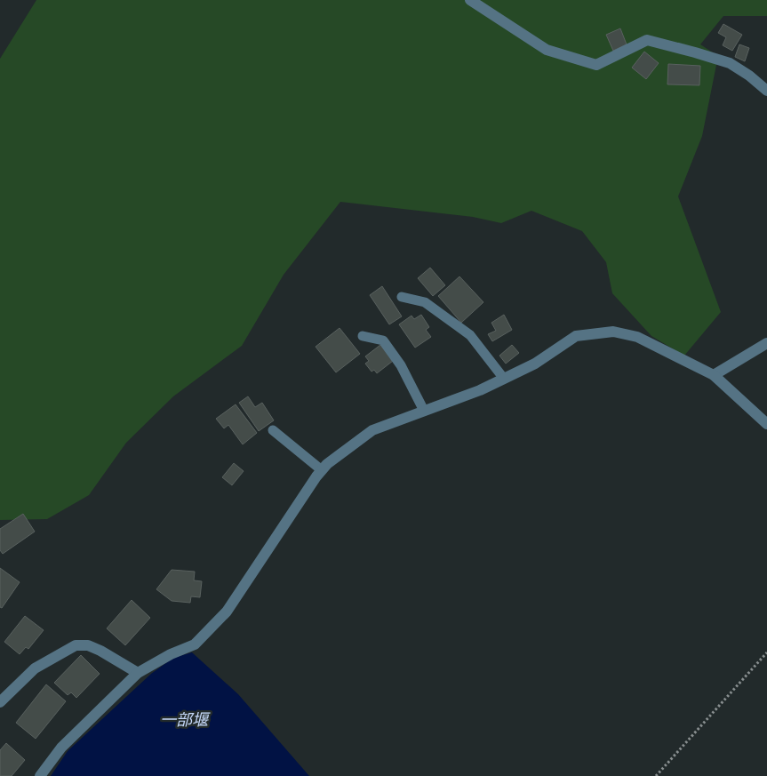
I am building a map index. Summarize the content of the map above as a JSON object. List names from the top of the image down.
{
  "water": ["一部堰"]
}
